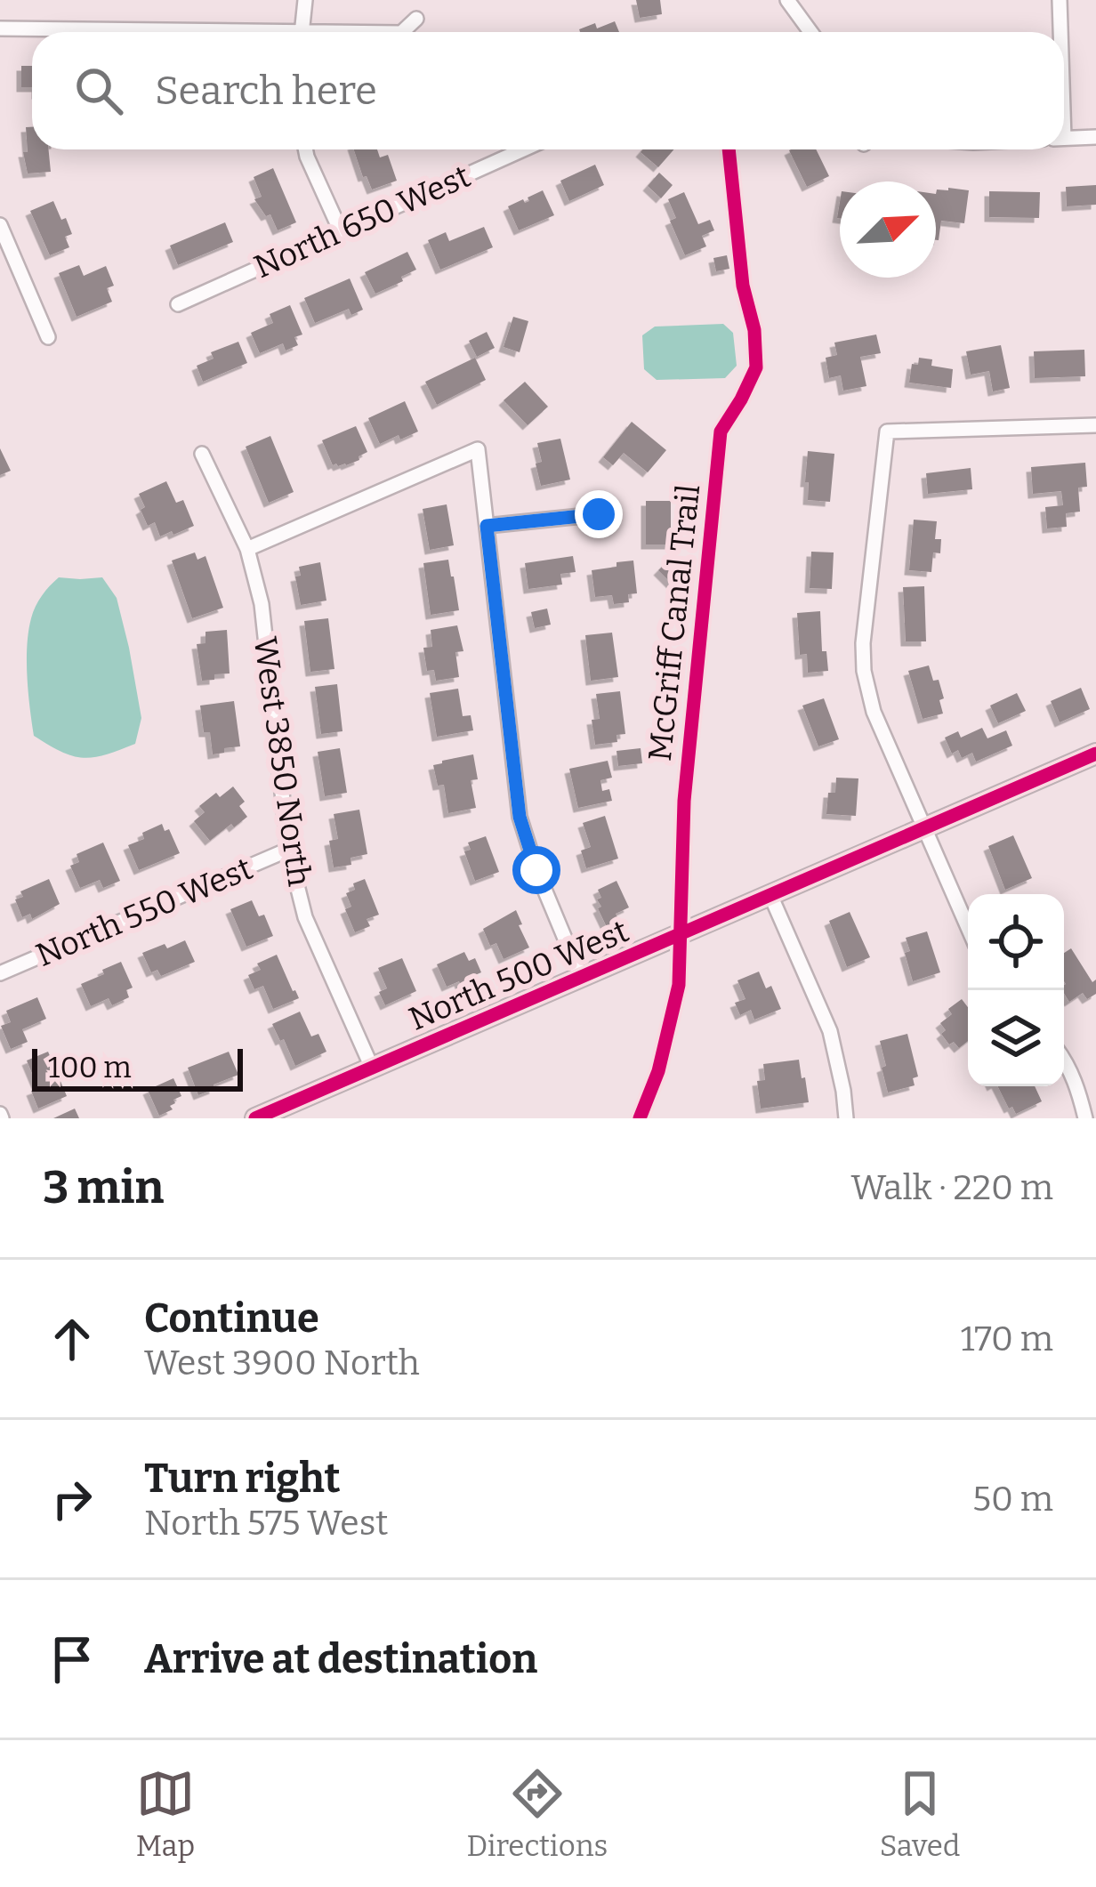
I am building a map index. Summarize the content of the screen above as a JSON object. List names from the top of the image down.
{
  "streets": {
    "street": [
      "North 650 West",
      "West 3850 North",
      "North 550 West",
      "North 500 West"
    ],
    "cycle path": ["McGriff Canal Trail"]
  },
  "crossings": [
    ["West 3850 North", "North 550 West"],
    ["West 3850 North", "North 500 West"]
  ],
  "scale_bar": "100 m",
  "north": "top right",
  "page": {
    "search": "Search here",
    "scale": "100 m",
    "heading": ["3 min", "Walk · 220 m"],
    "list": [
      ["Continue", "West 3900 North", "170 m"],
      ["Turn right", "North 575 West", "50 m"],
      "Arrive at destination"
    ],
    "nav": ["Map", "Directions", "Saved"]
  }
}
